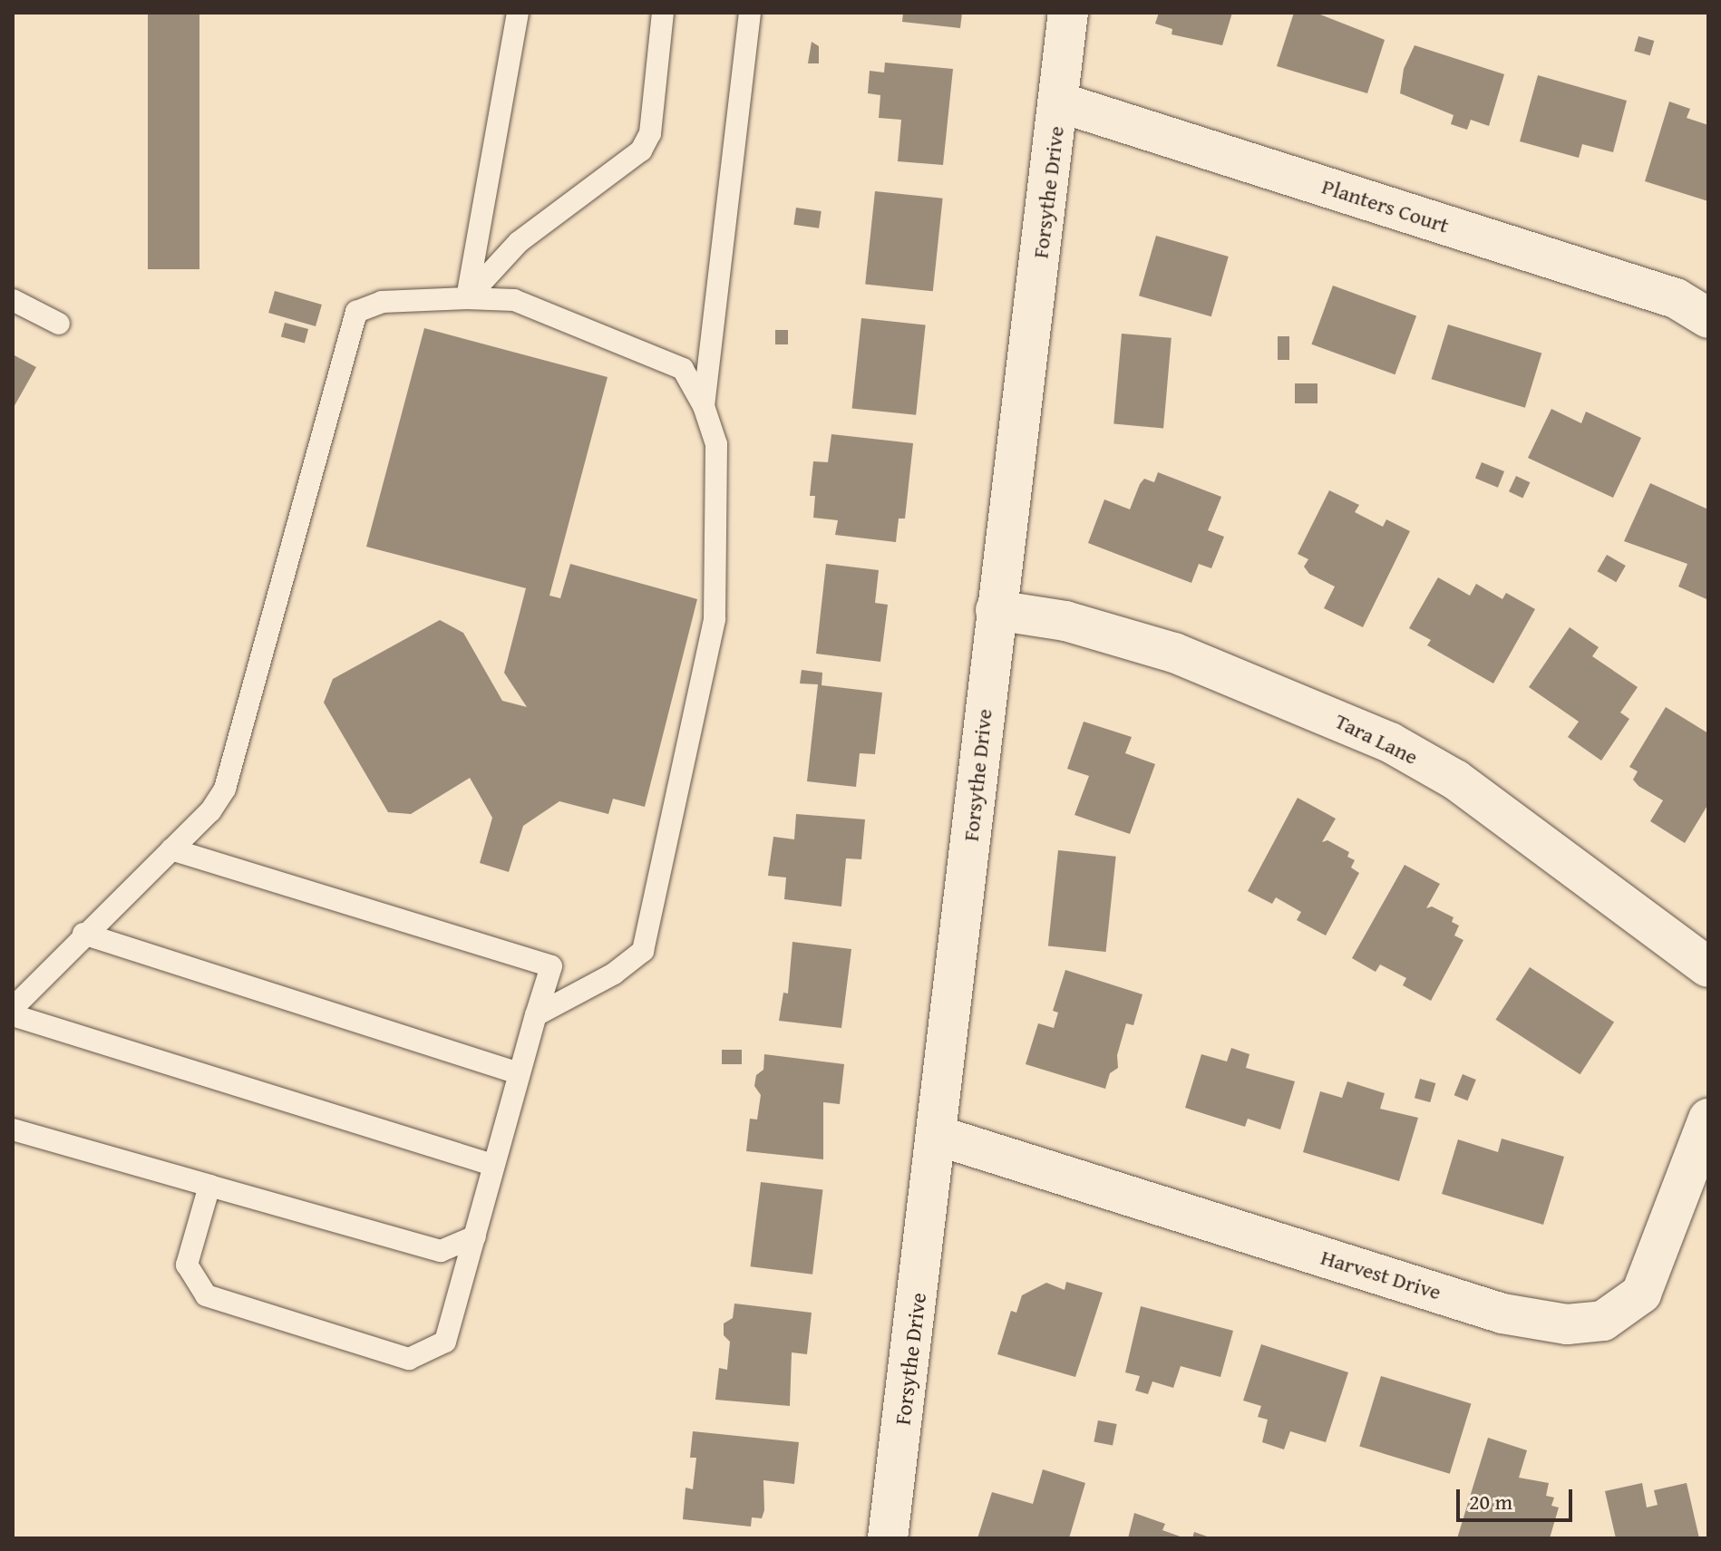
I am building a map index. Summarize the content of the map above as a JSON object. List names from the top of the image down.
{
  "streets": {
    "street": [
      "Forsythe Drive",
      "Planters Court",
      "Tara Lane",
      "Harvest Drive"
    ]
  },
  "crossings": [
    ["Forsythe Drive", "Planters Court"],
    ["Forsythe Drive", "Tara Lane"],
    ["Forsythe Drive", "Harvest Drive"]
  ],
  "scale_bar": "20 m"
}
